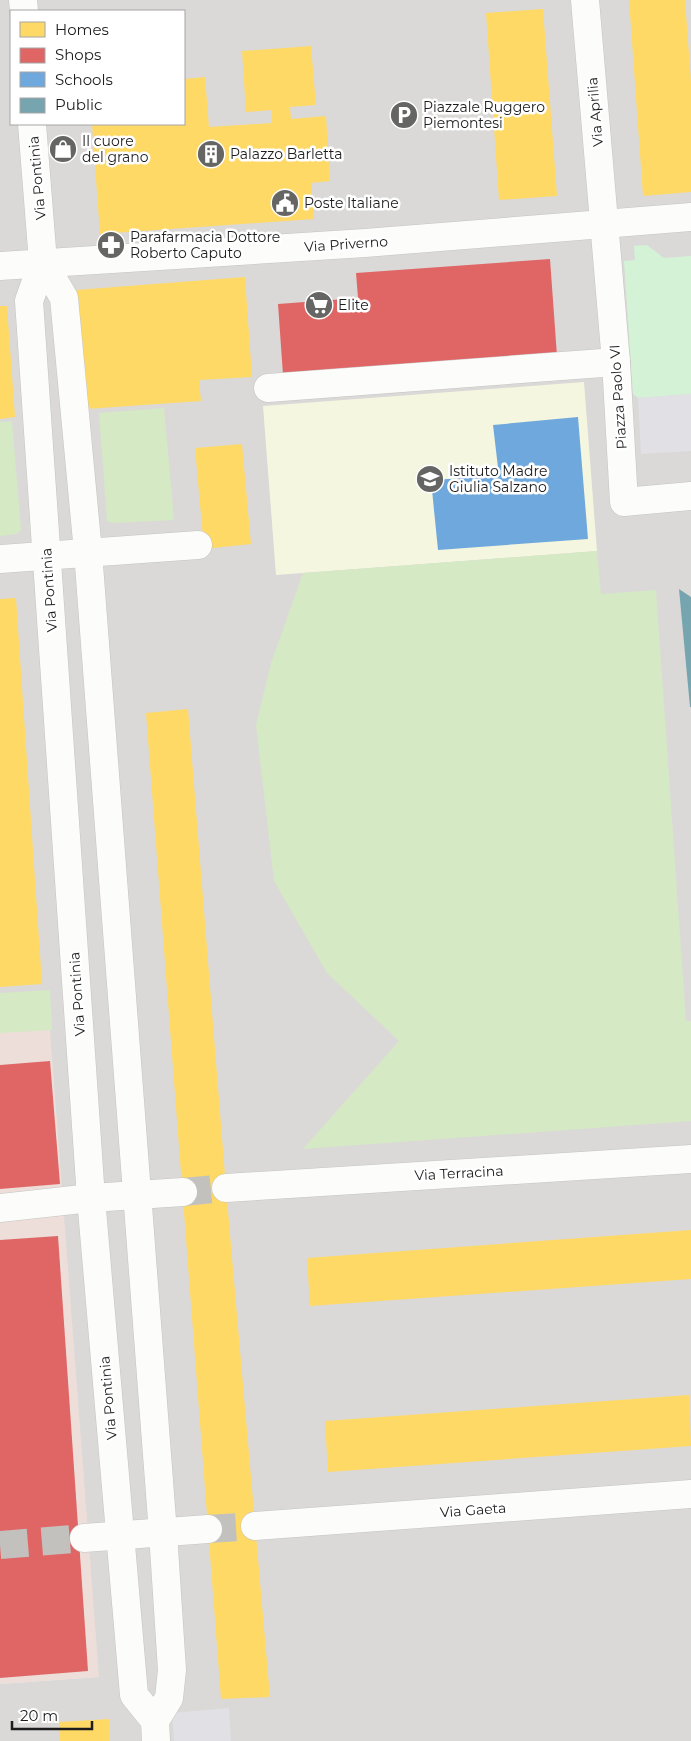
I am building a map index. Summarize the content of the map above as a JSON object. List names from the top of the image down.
{
  "streets": {
    "street": [
      "Via Aprilia",
      "Via Pontinia",
      "Via Priverno",
      "Piazza Paolo VI",
      "Via Terracina",
      "Via Gaeta"
    ]
  },
  "crossings": [
    ["Via Aprilia", "Via Priverno"],
    ["Via Aprilia", "Piazza Paolo VI"],
    ["Via Pontinia", "Via Priverno"],
    ["Via Priverno", "Piazza Paolo VI"]
  ],
  "places": {
    "parking": ["Piazzale Ruggero Piemontesi"],
    "shop": ["Il cuore del grano"],
    "building": ["Palazzo Barletta"],
    "public building": ["Poste Italiane"],
    "pharmacy": ["Parafarmacia Dottore Roberto Caputo"],
    "supermarket": ["Elite"],
    "school or university": ["Istituto Madre Giulia Salzano"]
  },
  "legend": [
    "Homes",
    "Shops",
    "Schools",
    "Public"
  ],
  "scale_bar": "20 m"
}
